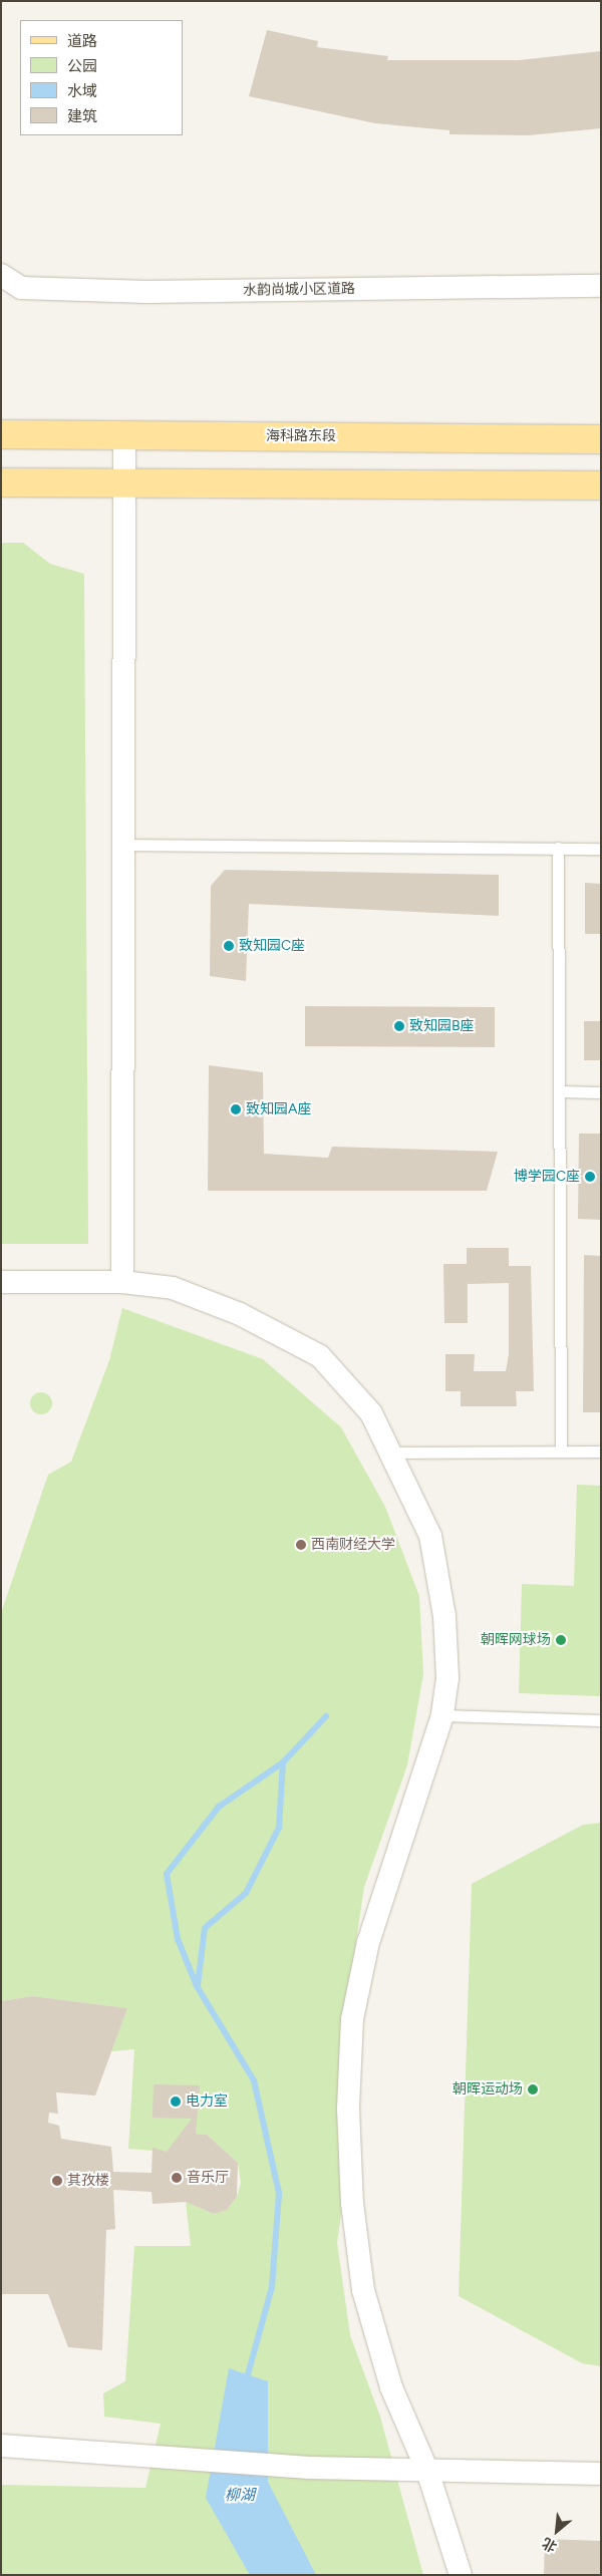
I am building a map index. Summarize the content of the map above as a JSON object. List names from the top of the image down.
{
  "streets": {
    "main road": ["海科路东段"],
    "street": ["水韵尚城小区道路"]
  },
  "water": ["柳湖"],
  "places": [
    "致知园C座",
    "致知园B座",
    "致知园A座",
    "博学园C座",
    "西南财经大学",
    "朝晖网球场",
    "朝晖运动场",
    "电力室",
    "音乐厅",
    "其孜楼"
  ],
  "legend": [
    "道路",
    "公园",
    "水域",
    "建筑"
  ],
  "north": "bottom left"
}
